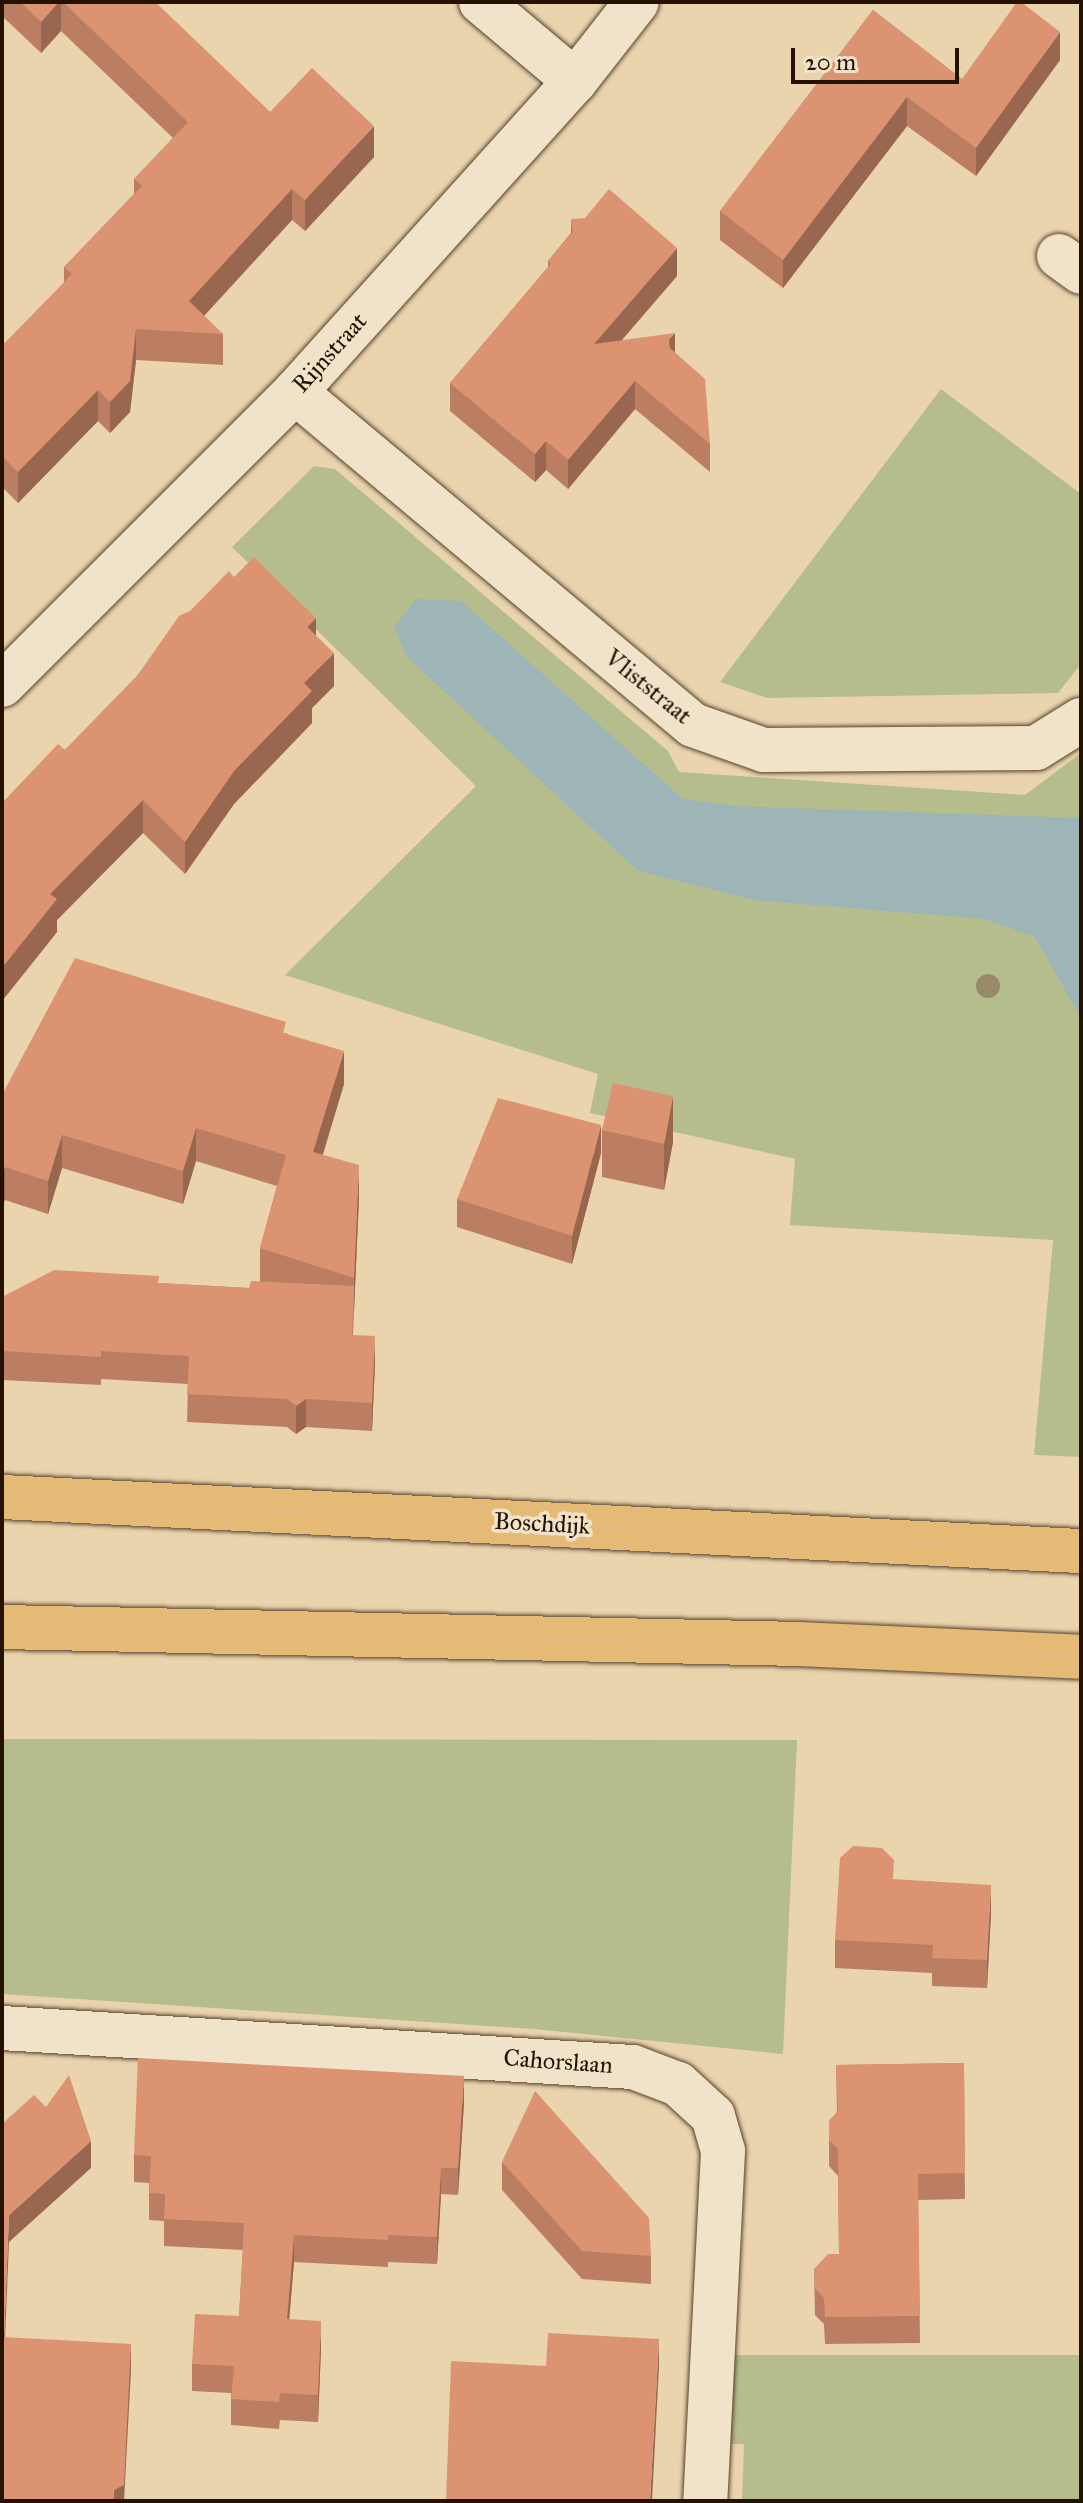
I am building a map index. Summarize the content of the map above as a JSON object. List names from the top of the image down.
{
  "streets": {
    "main road": ["Boschdijk"],
    "street": ["Rijnstraat", "Vliststraat", "Cahorslaan"]
  },
  "crossings": [
    ["Rijnstraat", "Vliststraat"]
  ],
  "scale_bar": "20 m"
}
